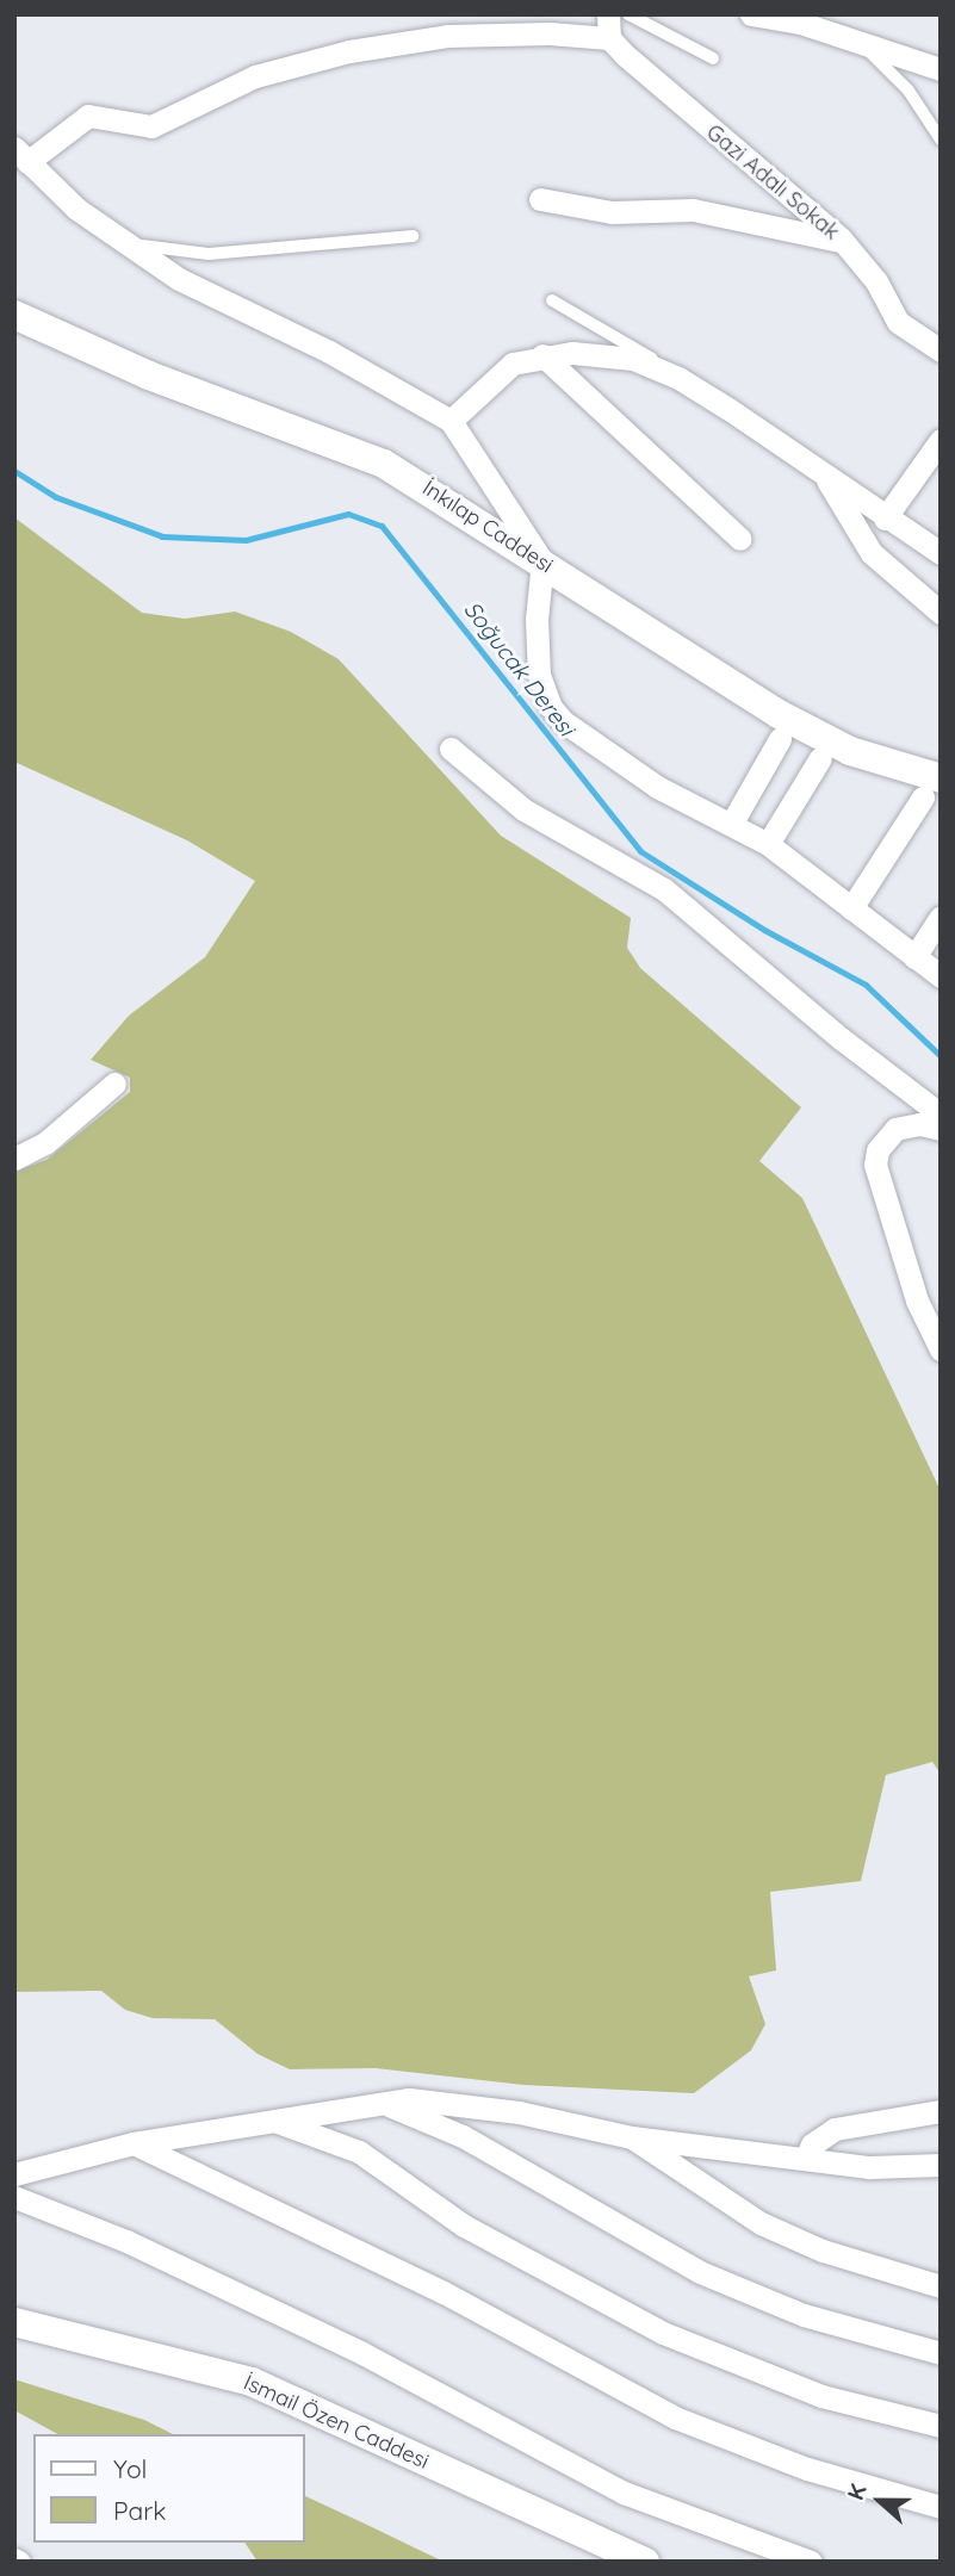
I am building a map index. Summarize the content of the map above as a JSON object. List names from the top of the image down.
{
  "streets": {
    "street": ["Gazi Adalı Sokak", "İnkılap Caddesi", "İsmail Özen Caddesi"]
  },
  "water": ["Soğucak Deresi"],
  "legend": ["Yol", "Park"],
  "north": "left"
}
